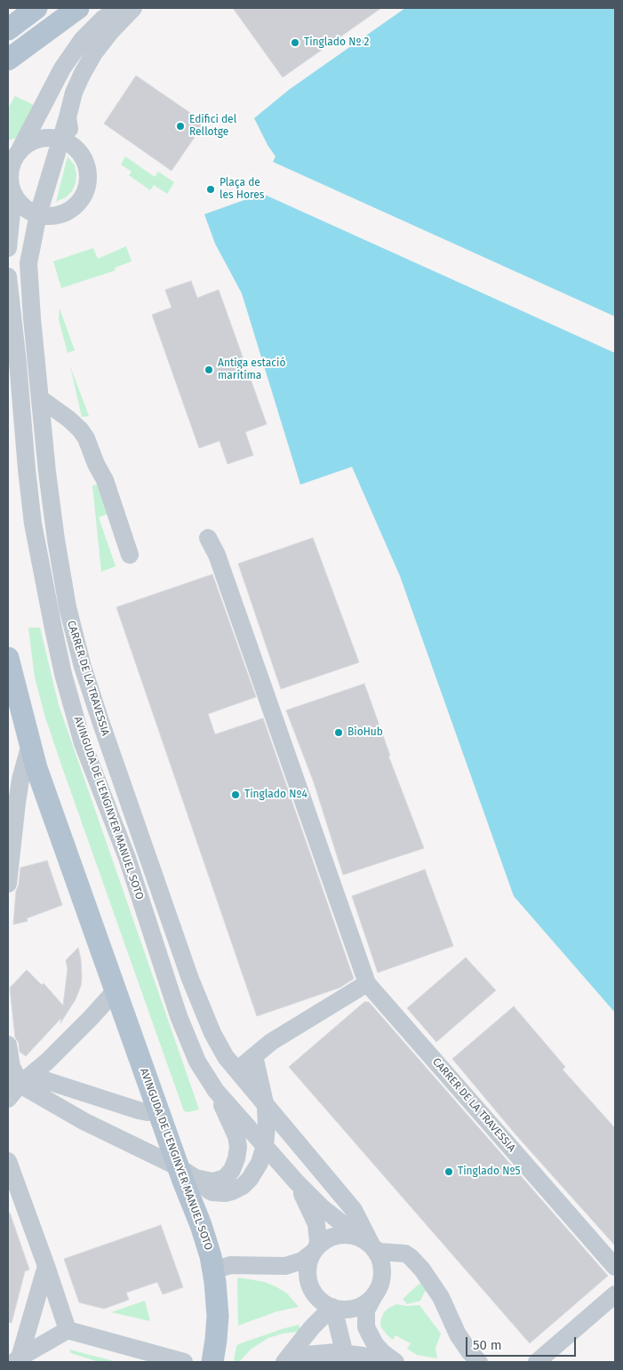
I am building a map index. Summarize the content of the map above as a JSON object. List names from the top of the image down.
{
  "streets": {
    "main road": ["AVINGUDA DE L'ENGINYER MANUEL SOTO"],
    "street": ["CARRER DE LA TRAVESSIA"]
  },
  "crossings": [
    ["CARRER DE LA TRAVESSIA", "AVINGUDA DE L'ENGINYER MANUEL SOTO"]
  ],
  "places": [
    "Tinglado Nº 2",
    "Edifici del Rellotge",
    "Plaça de les Hores",
    "Antiga estació marítima",
    "BioHub",
    "Tinglado Nº4",
    "Tinglado Nº5"
  ],
  "scale_bar": "50 m"
}
